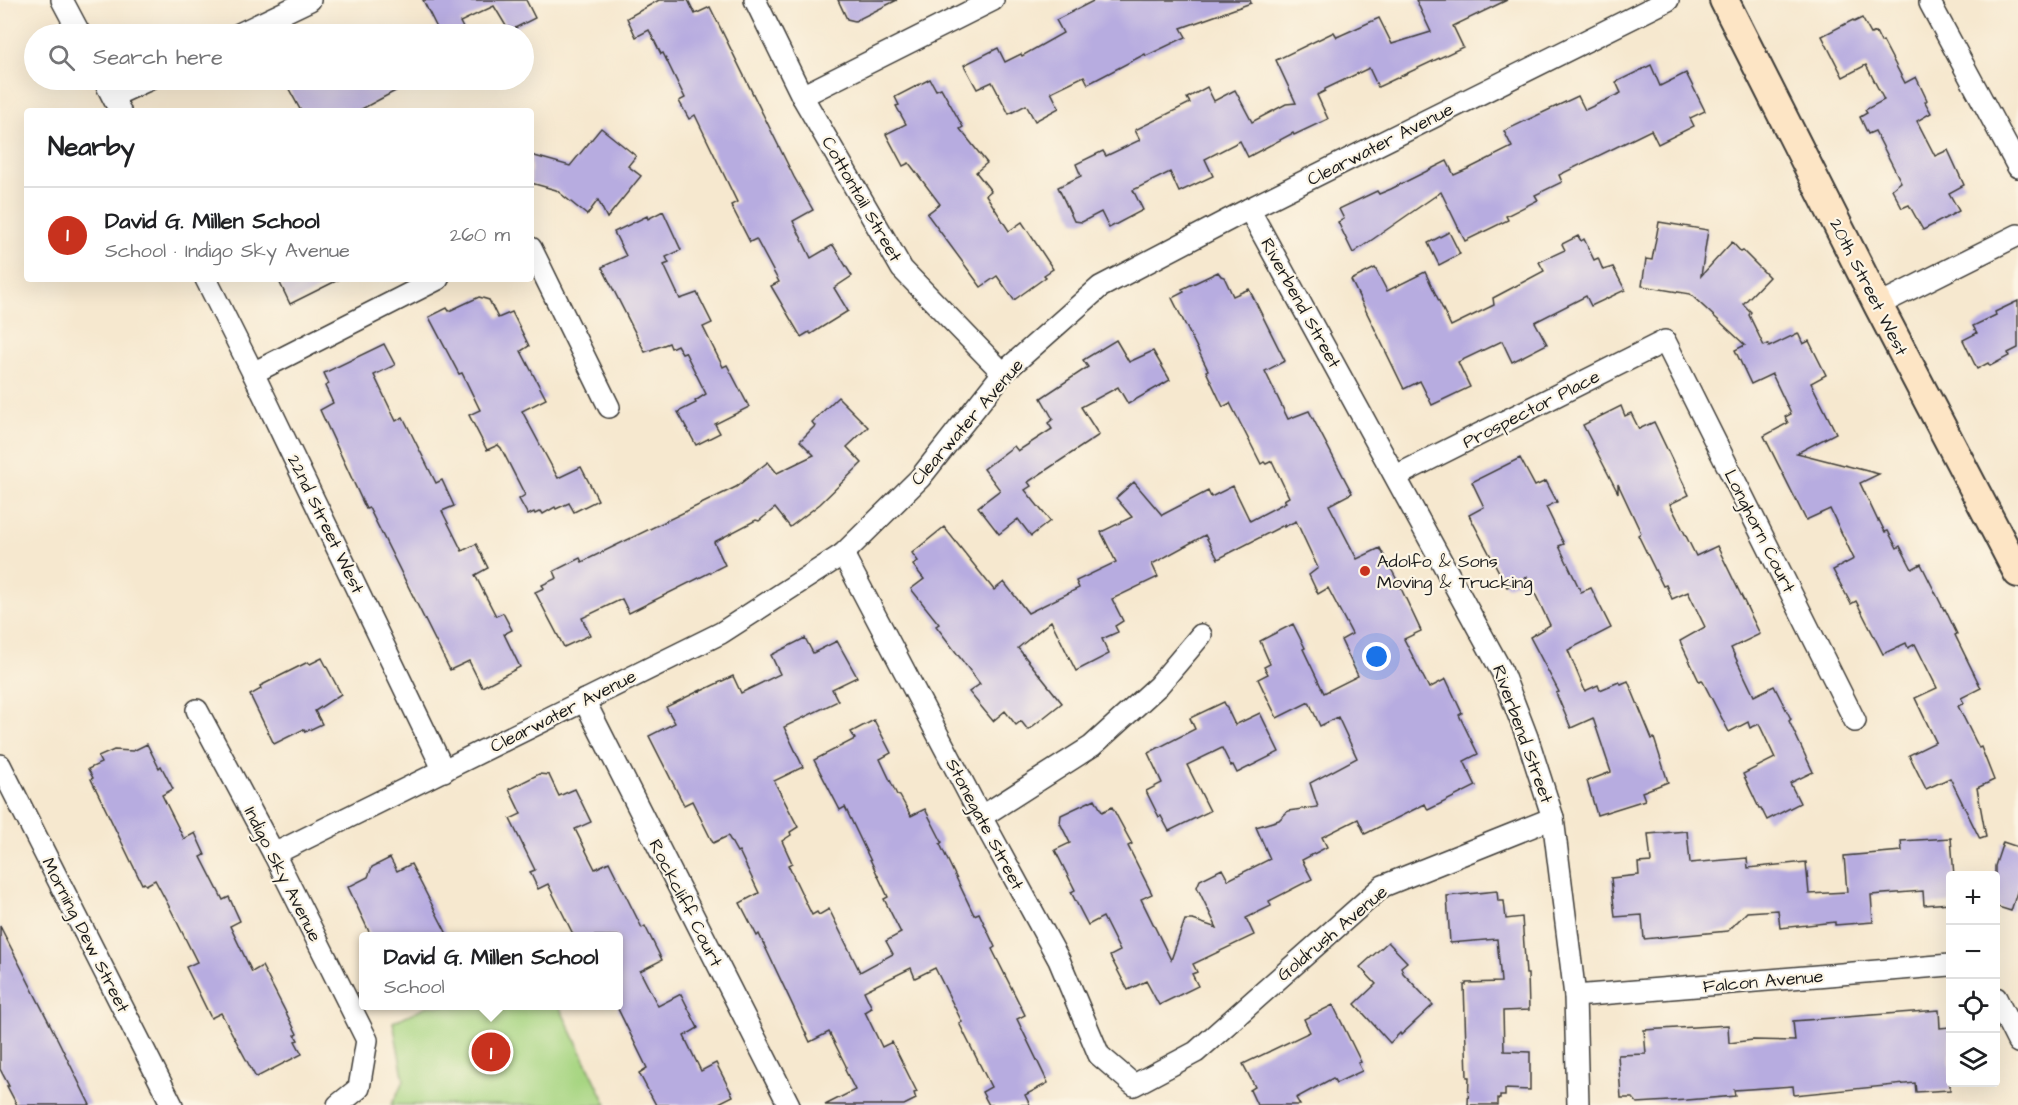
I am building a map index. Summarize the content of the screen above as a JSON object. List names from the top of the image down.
{
  "streets": {
    "street": [
      "Clearwater Avenue",
      "Cottontail Street",
      "20th Street West",
      "Riverbend Street",
      "Prospector Place",
      "22nd Street West",
      "Longhorn Court",
      "Stonegate Street",
      "Indigo Sky Avenue",
      "Rockcliff Court",
      "Goldrush Avenue",
      "Morning Dew Street",
      "Falcon Avenue"
    ]
  },
  "crossings": [
    ["Clearwater Avenue", "Cottontail Street"],
    ["Clearwater Avenue", "Riverbend Street"],
    ["Clearwater Avenue", "22nd Street West"],
    ["Clearwater Avenue", "Stonegate Street"],
    ["Clearwater Avenue", "Indigo Sky Avenue"],
    ["Clearwater Avenue", "Rockcliff Court"],
    ["Riverbend Street", "Prospector Place"],
    ["Riverbend Street", "Goldrush Avenue"],
    ["Riverbend Street", "Falcon Avenue"],
    ["Prospector Place", "Longhorn Court"],
    ["Stonegate Street", "Goldrush Avenue"]
  ],
  "places": ["Adolfo & Sons Moving & Trucking"],
  "page": {
    "search": "Search here",
    "heading": "Nearby",
    "list": [
      {
        "mark": "1",
        "name": "David G. Millen School",
        "note": "School · Indigo Sky Avenue",
        "value": "260 m"
      }
    ],
    "map_buttons": ["+", "−"],
    "popup": ["David G. Millen School", "School"],
    "pins": "1"
  }
}
